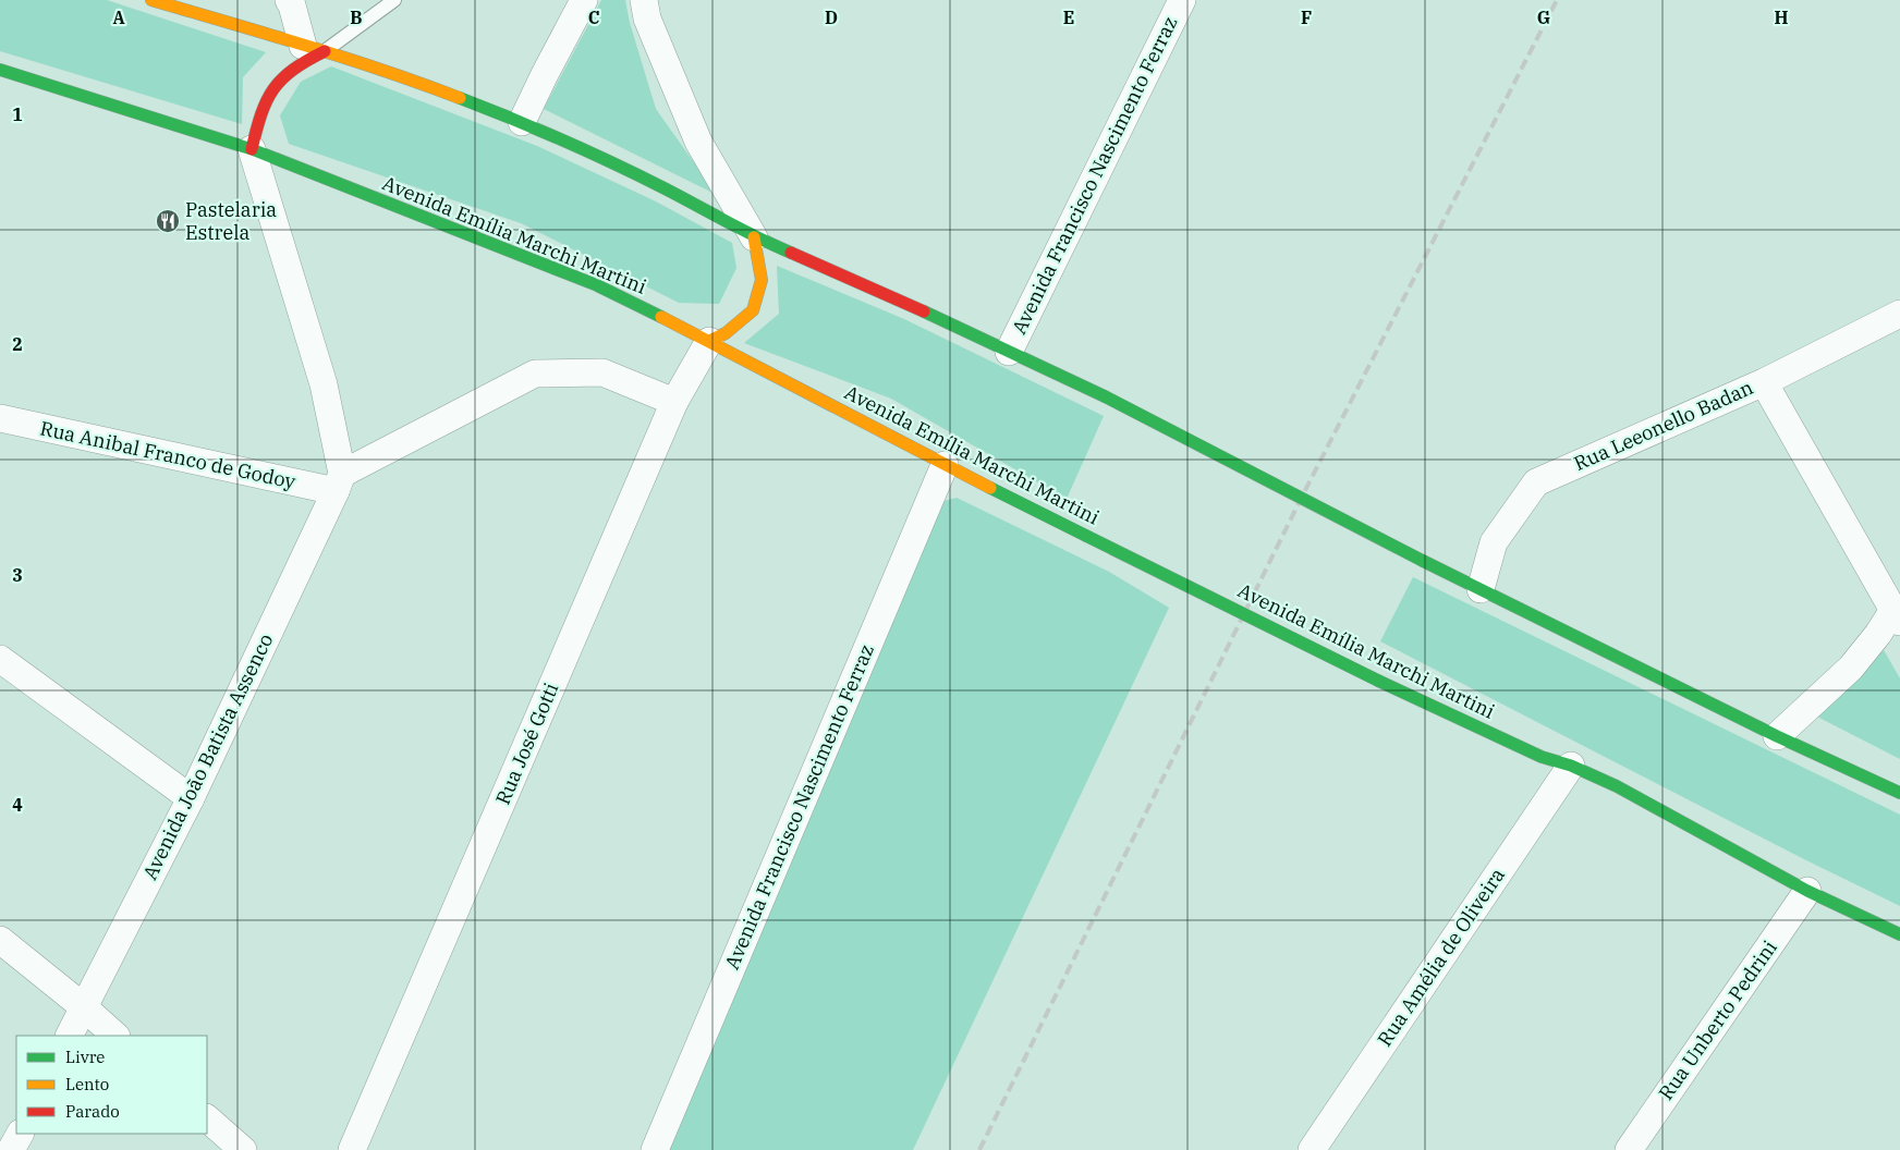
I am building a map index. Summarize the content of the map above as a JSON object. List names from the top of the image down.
{
  "streets": {
    "main road": ["Avenida Emília Marchi Martini"],
    "street": [
      "Avenida Francisco Nascimento Ferraz",
      "Rua Leeonello Badan",
      "Rua Anibal Franco de Godoy",
      "Rua José Gotti",
      "Avenida João Batista Assenco",
      "Rua Amélia de Oliveira",
      "Rua Unberto Pedrini"
    ]
  },
  "crossings": [
    ["Avenida Francisco Nascimento Ferraz", "Avenida Emília Marchi Martini"],
    ["Avenida Emília Marchi Martini", "Rua José Gotti"],
    ["Avenida Emília Marchi Martini", "Rua Amélia de Oliveira"],
    ["Avenida Emília Marchi Martini", "Rua Unberto Pedrini"],
    ["Rua Anibal Franco de Godoy", "Avenida João Batista Assenco"]
  ],
  "places": {
    "restaurant": ["Pastelaria Estrela"]
  },
  "legend": ["Livre", "Lento", "Parado"],
  "grid": {
    "columns": [
      "A",
      "B",
      "C",
      "D",
      "E",
      "F",
      "G",
      "H"
    ],
    "rows": [
      "1",
      "2",
      "3",
      "4"
    ]
  }
}
